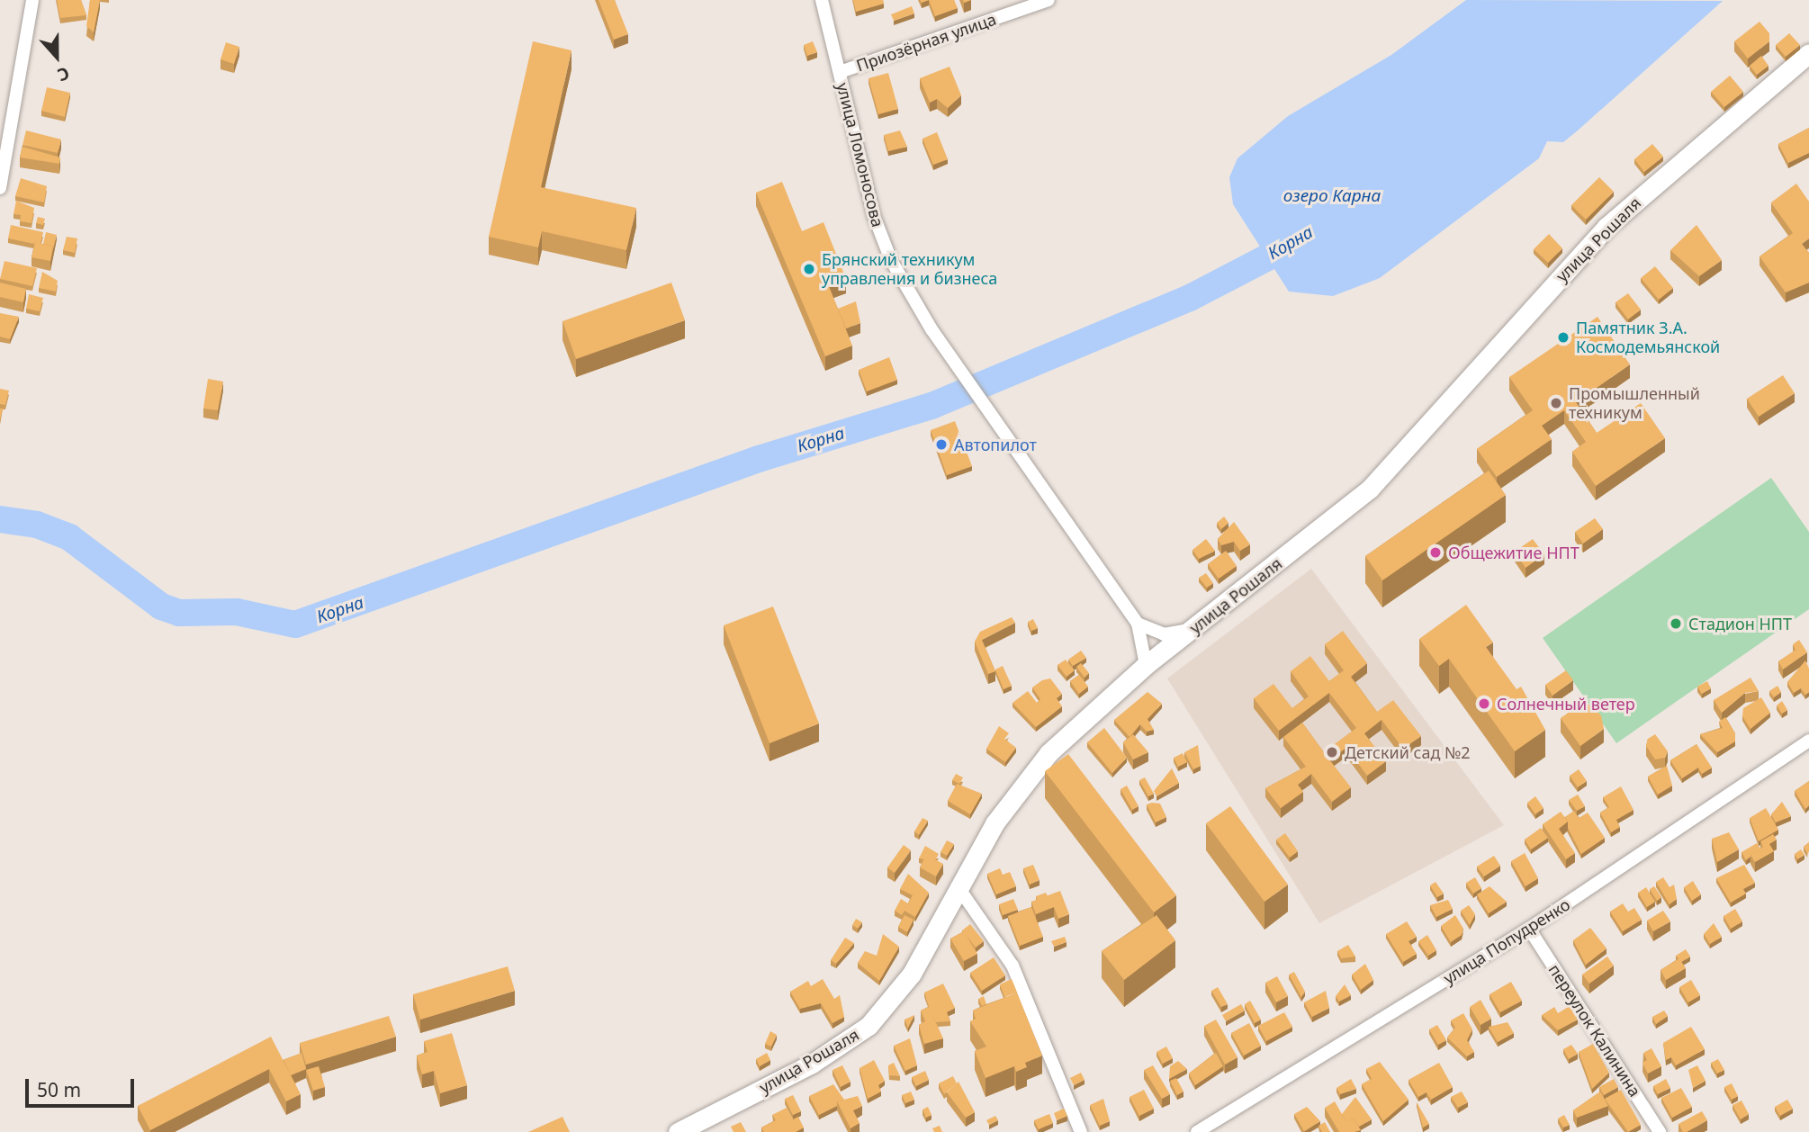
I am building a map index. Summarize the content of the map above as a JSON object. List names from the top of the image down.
{
  "streets": {
    "main road": ["улица Рошаля"],
    "street": [
      "Приозёрная улица",
      "улица Ломоносова",
      "улица Попудренко",
      "переулок Калинина"
    ]
  },
  "crossings": [
    ["Приозёрная улица", "улица Ломоносова"],
    ["улица Попудренко", "переулок Калинина"]
  ],
  "water": ["озеро Карна", "Корна"],
  "places": [
    "Брянский техникум управления и бизнеса",
    "Памятник З.А. Космодемьянской",
    "Промышленный техникум",
    "Автопилот",
    "Общежитие НПТ",
    "Стадион НПТ",
    "Солнечный ветер",
    "Детский сад №2"
  ],
  "scale_bar": "50 m",
  "north": "bottom"
}
